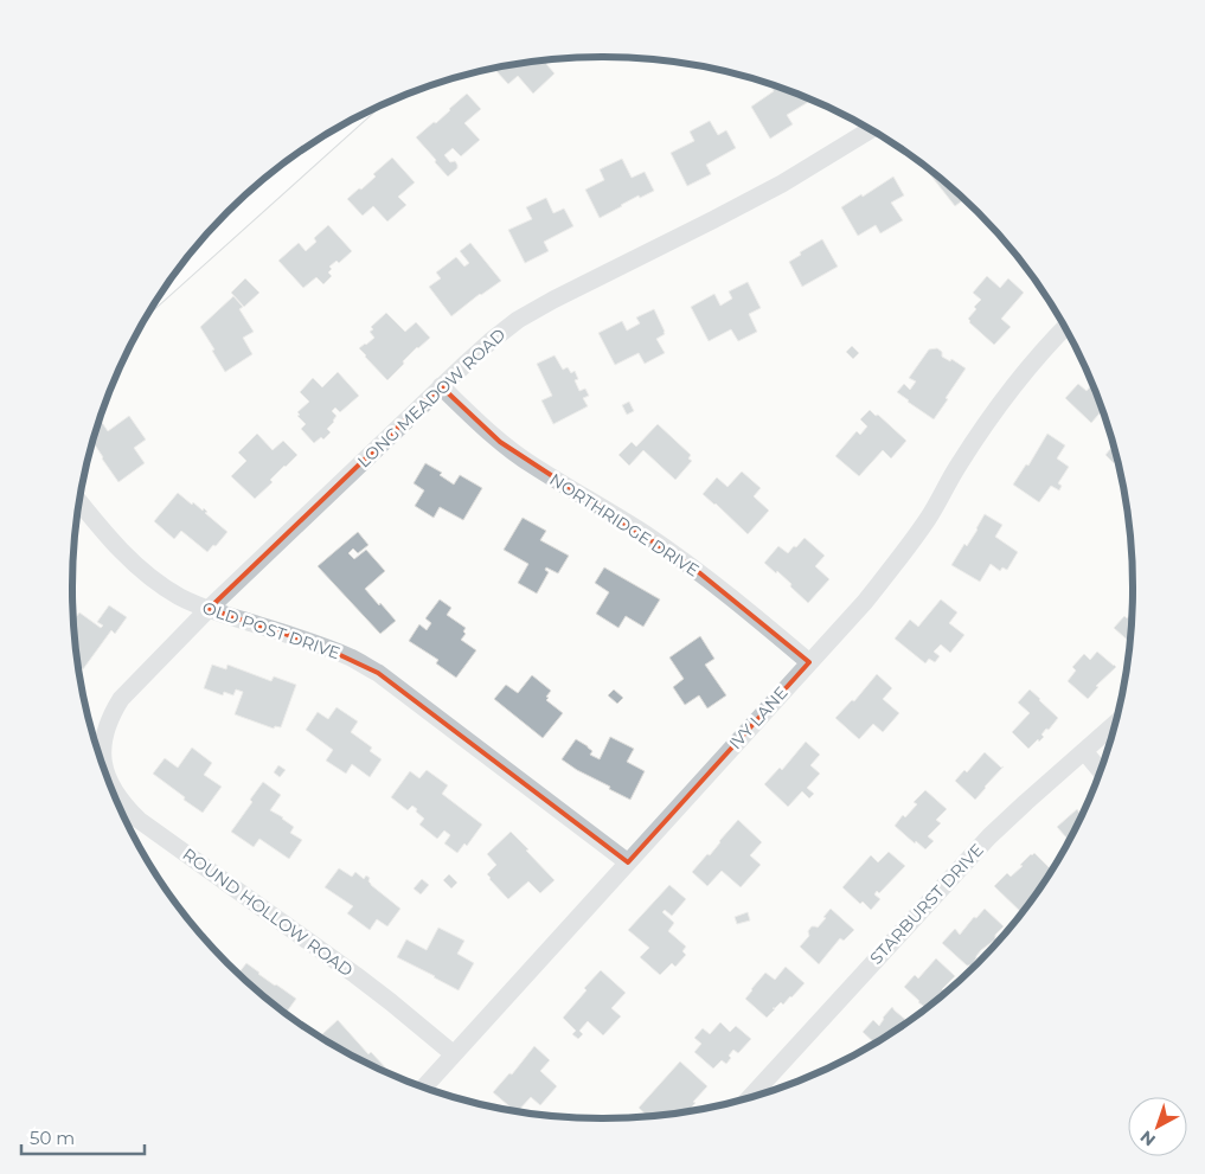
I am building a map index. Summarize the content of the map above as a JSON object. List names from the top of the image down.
{
  "streets": {
    "street": [
      "LONG MEADOW ROAD",
      "NORTHRIDGE DRIVE",
      "OLD POST DRIVE",
      "IVY LANE",
      "STARBURST DRIVE",
      "ROUND HOLLOW ROAD"
    ]
  },
  "crossings": [
    ["LONG MEADOW ROAD", "NORTHRIDGE DRIVE"],
    ["LONG MEADOW ROAD", "OLD POST DRIVE"],
    ["LONG MEADOW ROAD", "ROUND HOLLOW ROAD"],
    ["NORTHRIDGE DRIVE", "IVY LANE"],
    ["OLD POST DRIVE", "IVY LANE"],
    ["IVY LANE", "ROUND HOLLOW ROAD"]
  ],
  "scale_bar": "50 m",
  "north": "bottom left"
}
